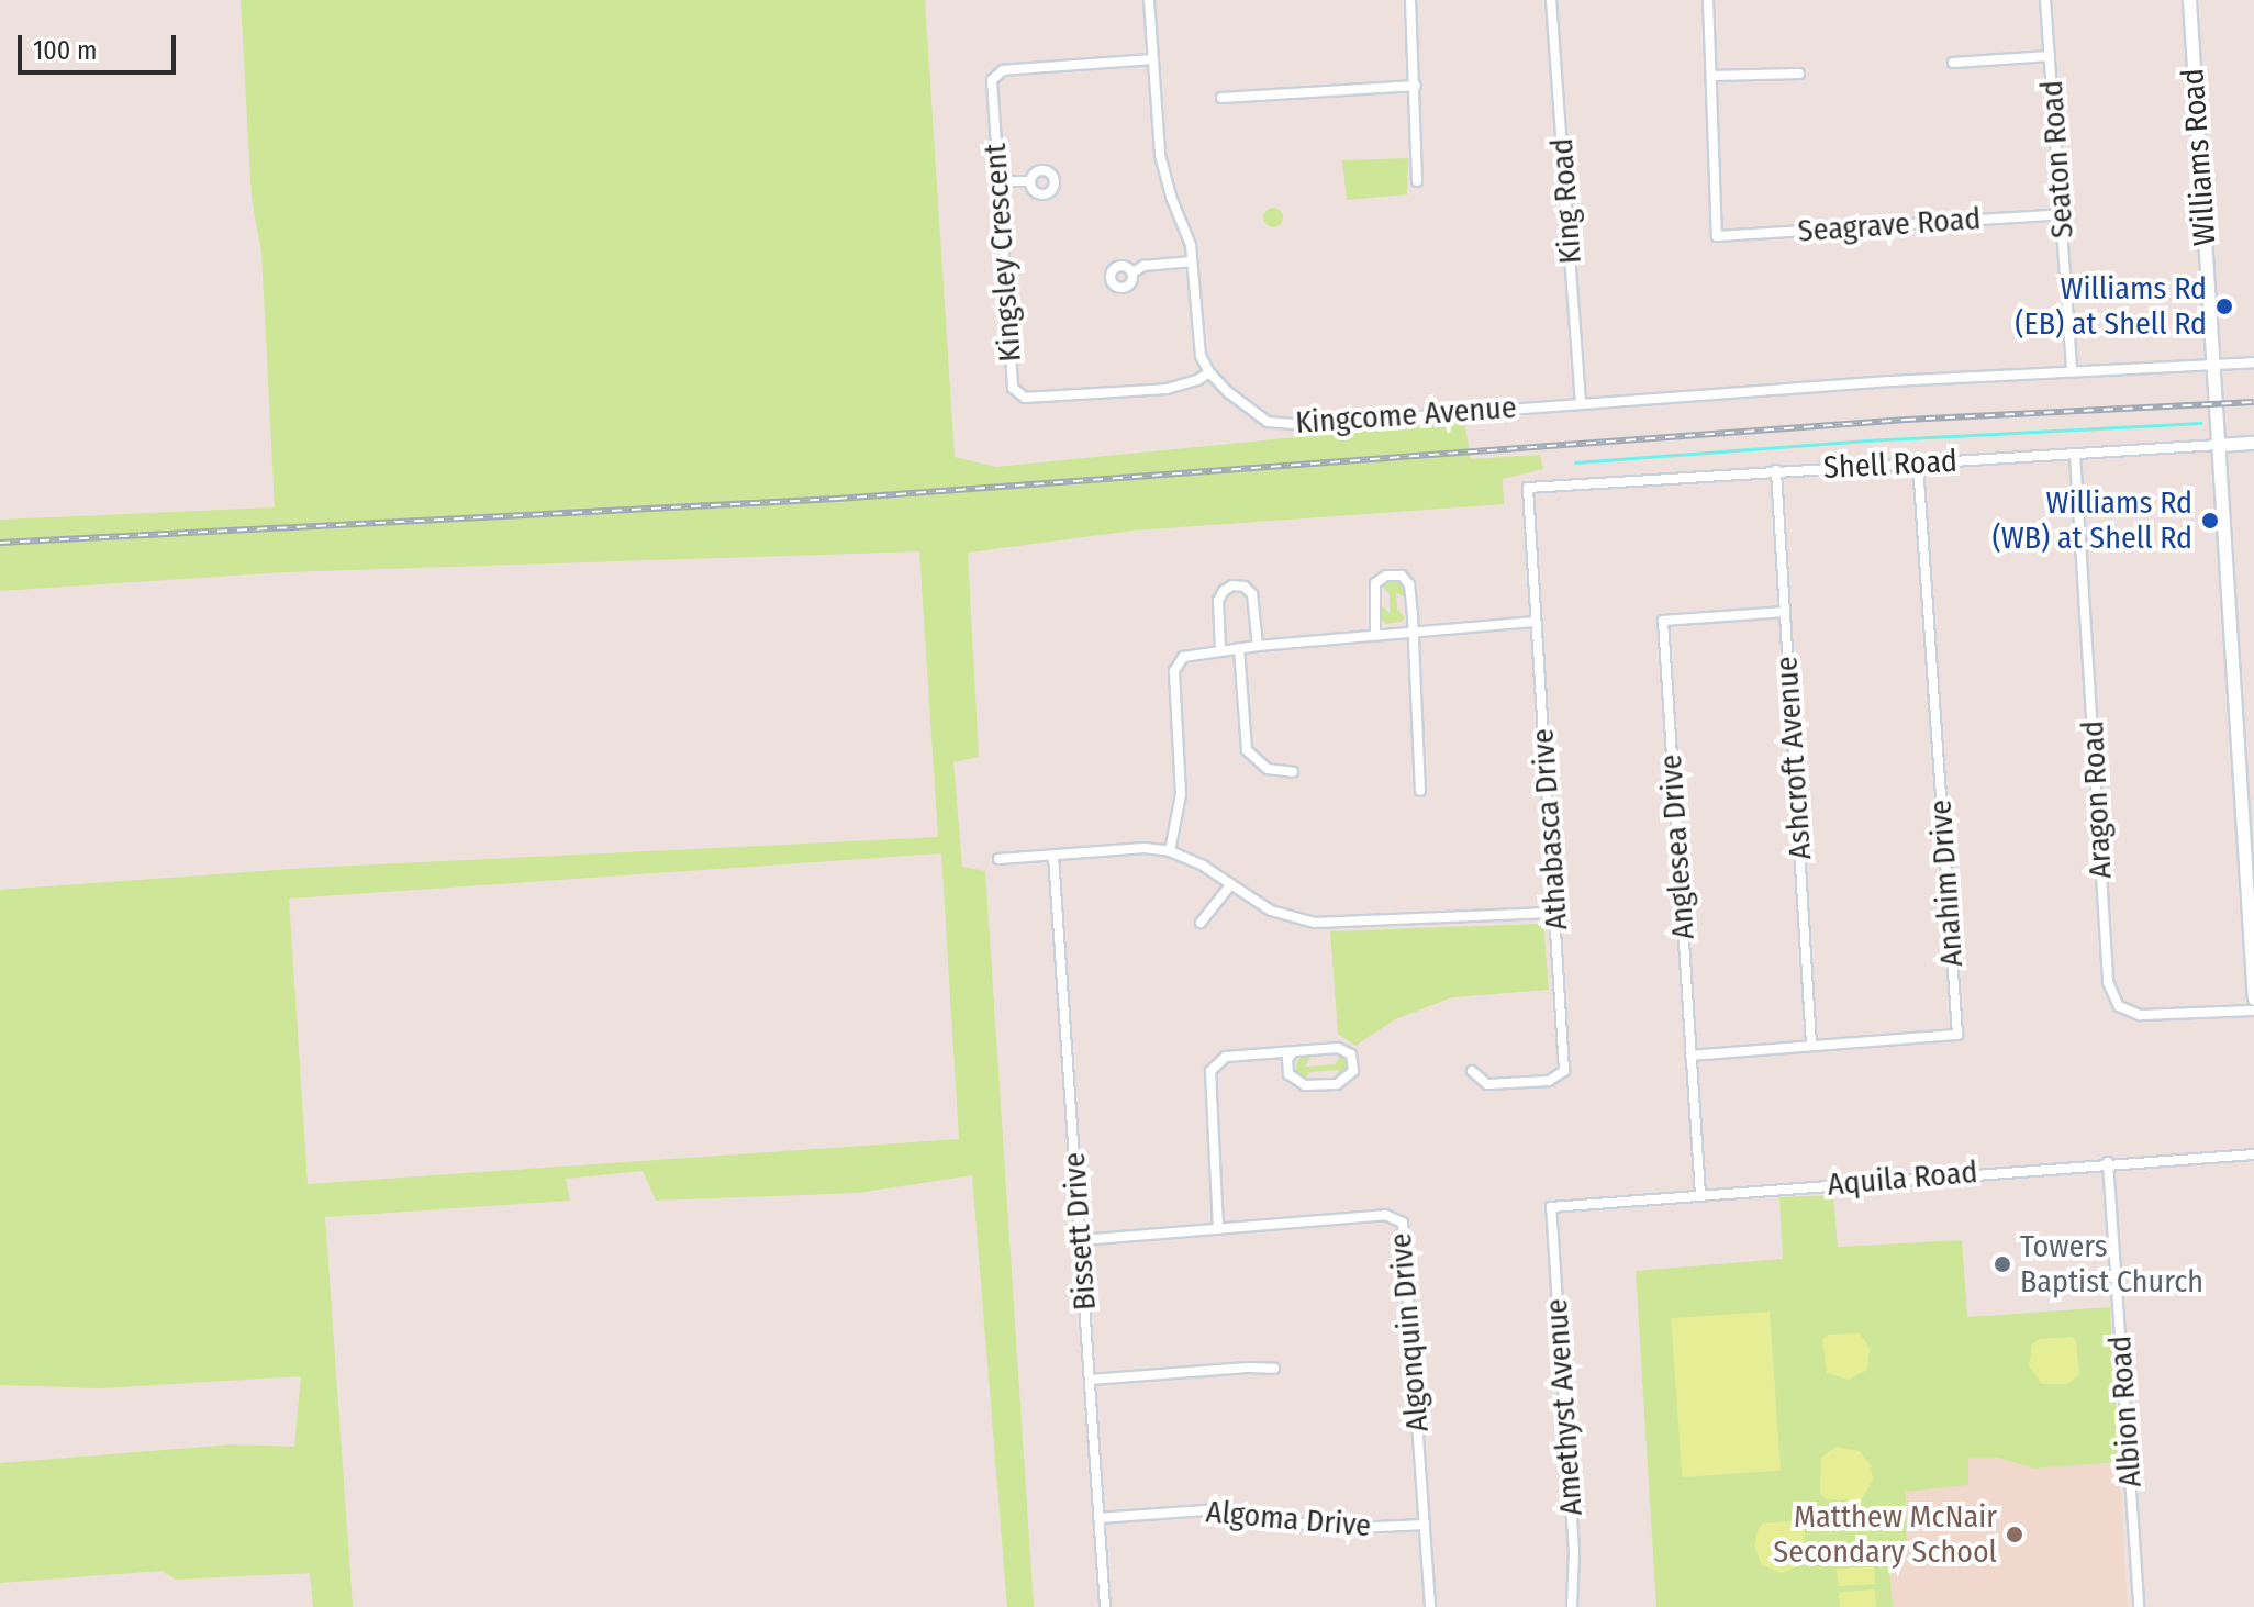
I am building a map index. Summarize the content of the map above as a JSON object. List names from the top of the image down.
{
  "streets": {
    "street": [
      "Williams Road",
      "Seaton Road",
      "King Road",
      "Seagrave Road",
      "Kingsley Crescent",
      "Kingcome Avenue",
      "Shell Road",
      "Ashcroft Avenue",
      "Aragon Road",
      "Athabasca Drive",
      "Anglesea Drive",
      "Anahim Drive",
      "Aquila Road",
      "Bissett Drive",
      "Algonquin Drive",
      "Amethyst Avenue",
      "Albion Road",
      "Algoma Drive"
    ]
  },
  "crossings": [
    ["Williams Road", "Shell Road"],
    ["Seaton Road", "Seagrave Road"],
    ["King Road", "Kingcome Avenue"],
    ["Kingsley Crescent", "Kingcome Avenue"],
    ["Shell Road", "Ashcroft Avenue"],
    ["Shell Road", "Aragon Road"],
    ["Shell Road", "Athabasca Drive"],
    ["Shell Road", "Anahim Drive"],
    ["Ashcroft Avenue", "Anglesea Drive"],
    ["Ashcroft Avenue", "Anahim Drive"],
    ["Anglesea Drive", "Anahim Drive"],
    ["Anglesea Drive", "Aquila Road"],
    ["Aquila Road", "Amethyst Avenue"],
    ["Aquila Road", "Albion Road"],
    ["Bissett Drive", "Algonquin Drive"],
    ["Bissett Drive", "Algoma Drive"],
    ["Algonquin Drive", "Algoma Drive"]
  ],
  "places": [
    "Williams Rd (EB) at Shell Rd",
    "Williams Rd (WB) at Shell Rd",
    "Towers Baptist Church",
    "Matthew McNair Secondary School"
  ],
  "scale_bar": "100 m"
}
